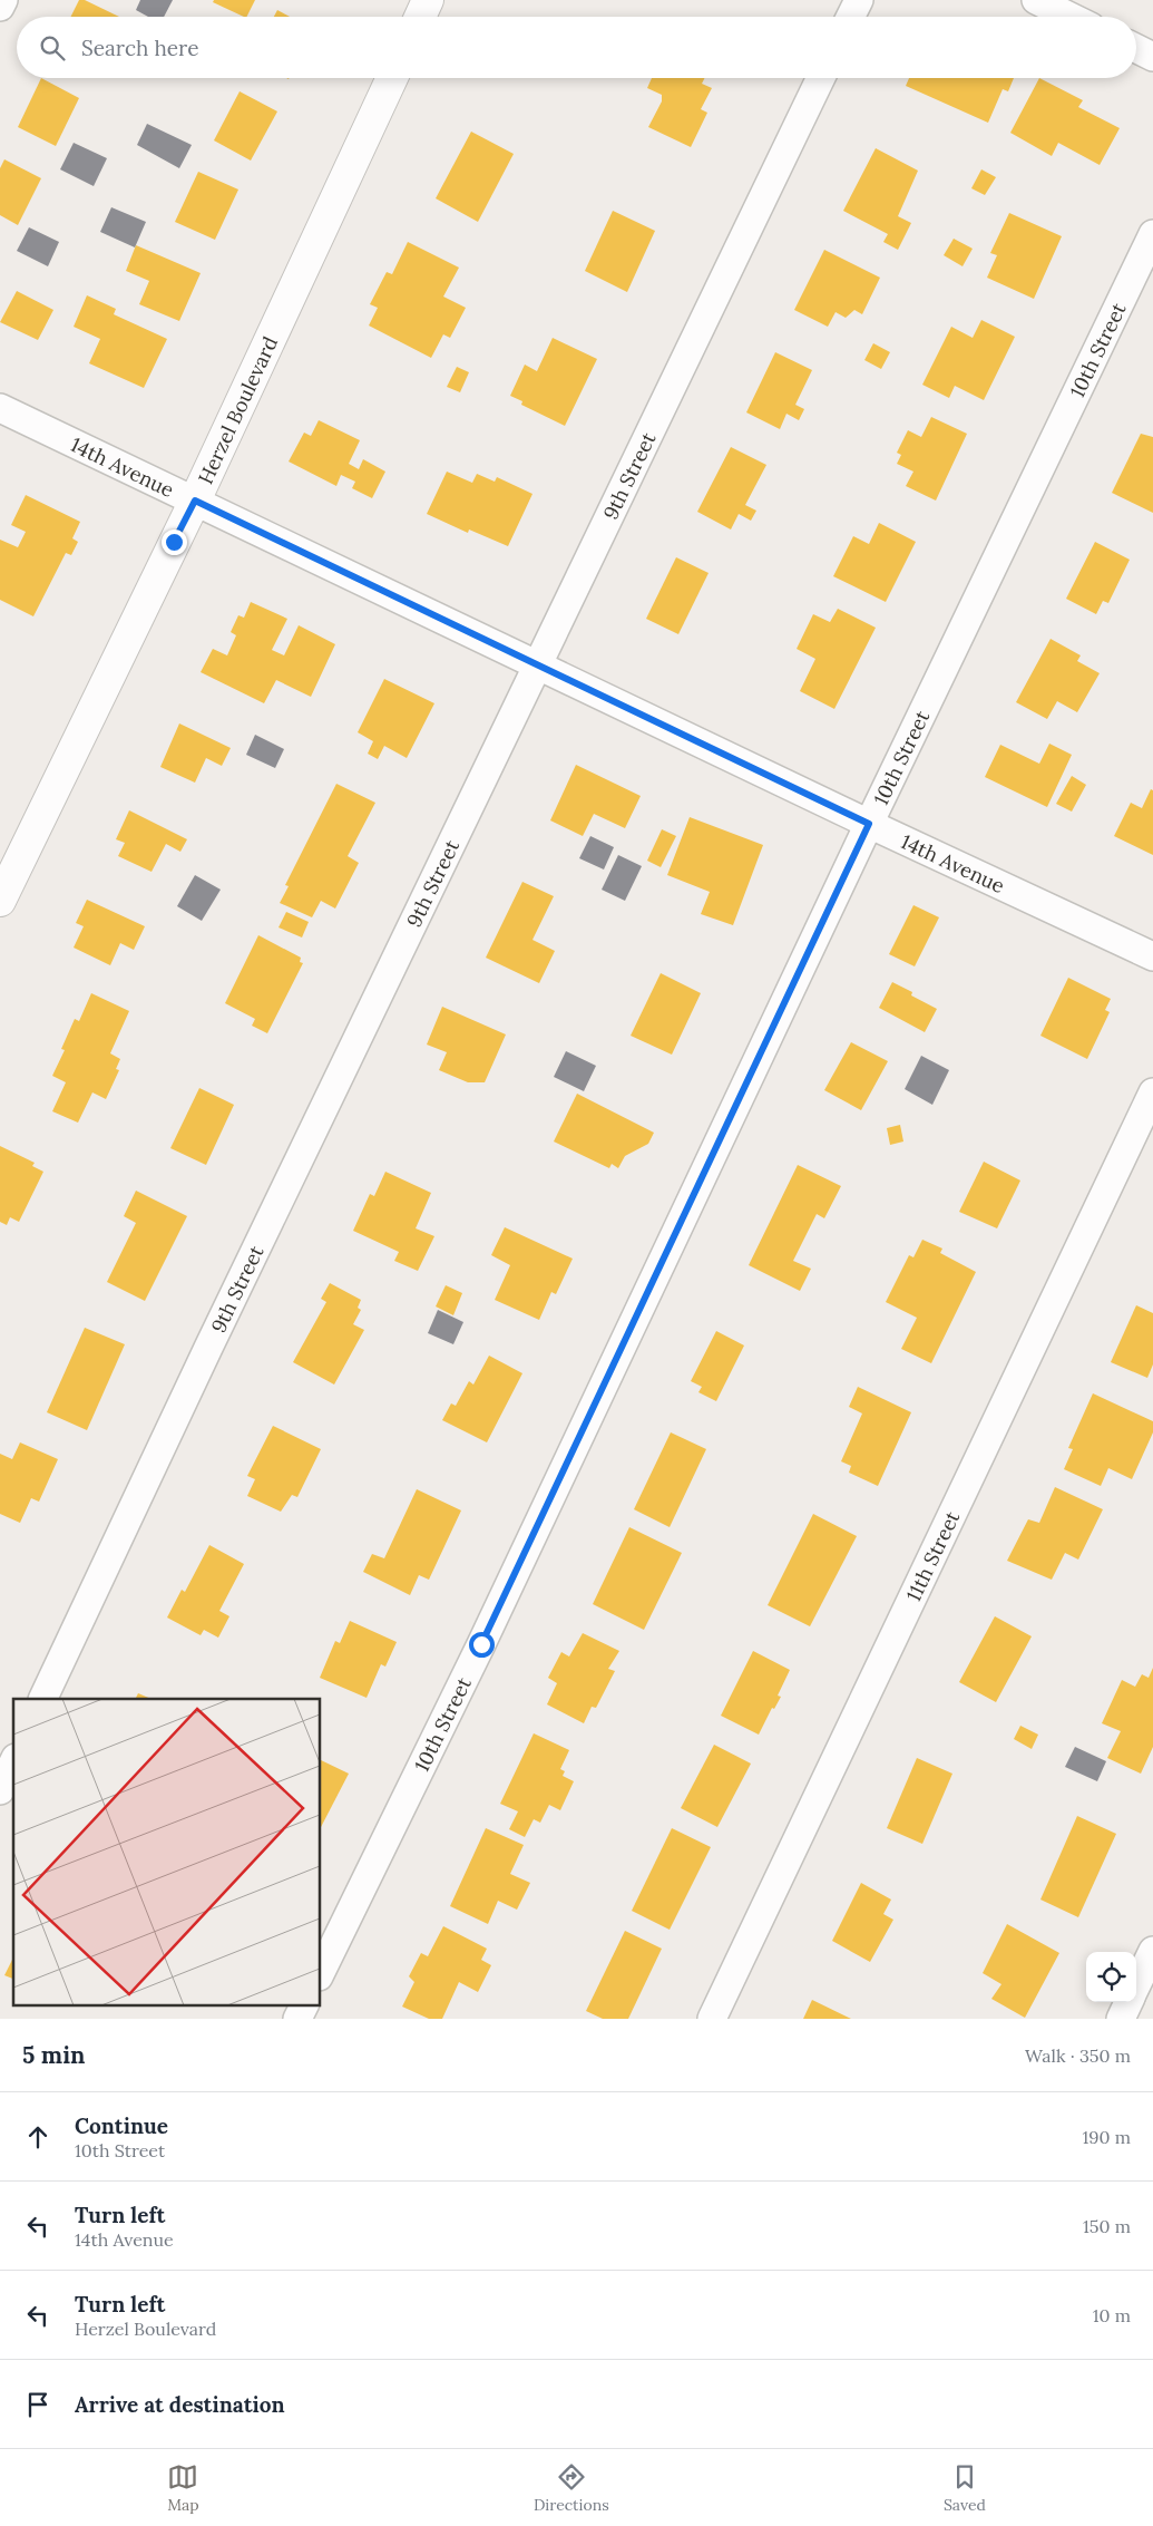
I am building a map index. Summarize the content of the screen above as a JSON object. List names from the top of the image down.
{
  "streets": {
    "street": [
      "10th Street",
      "Herzel Boulevard",
      "14th Avenue",
      "9th Street",
      "11th Street"
    ]
  },
  "crossings": [
    ["10th Street", "14th Avenue"],
    ["Herzel Boulevard", "14th Avenue"],
    ["14th Avenue", "9th Street"]
  ],
  "page": {
    "search": "Search here",
    "heading": ["5 min", "Walk · 350 m"],
    "list": [
      ["Continue", "10th Street", "190 m"],
      ["Turn left", "14th Avenue", "150 m"],
      ["Turn left", "Herzel Boulevard", "10 m"],
      "Arrive at destination"
    ],
    "nav": ["Map", "Directions", "Saved"]
  }
}
